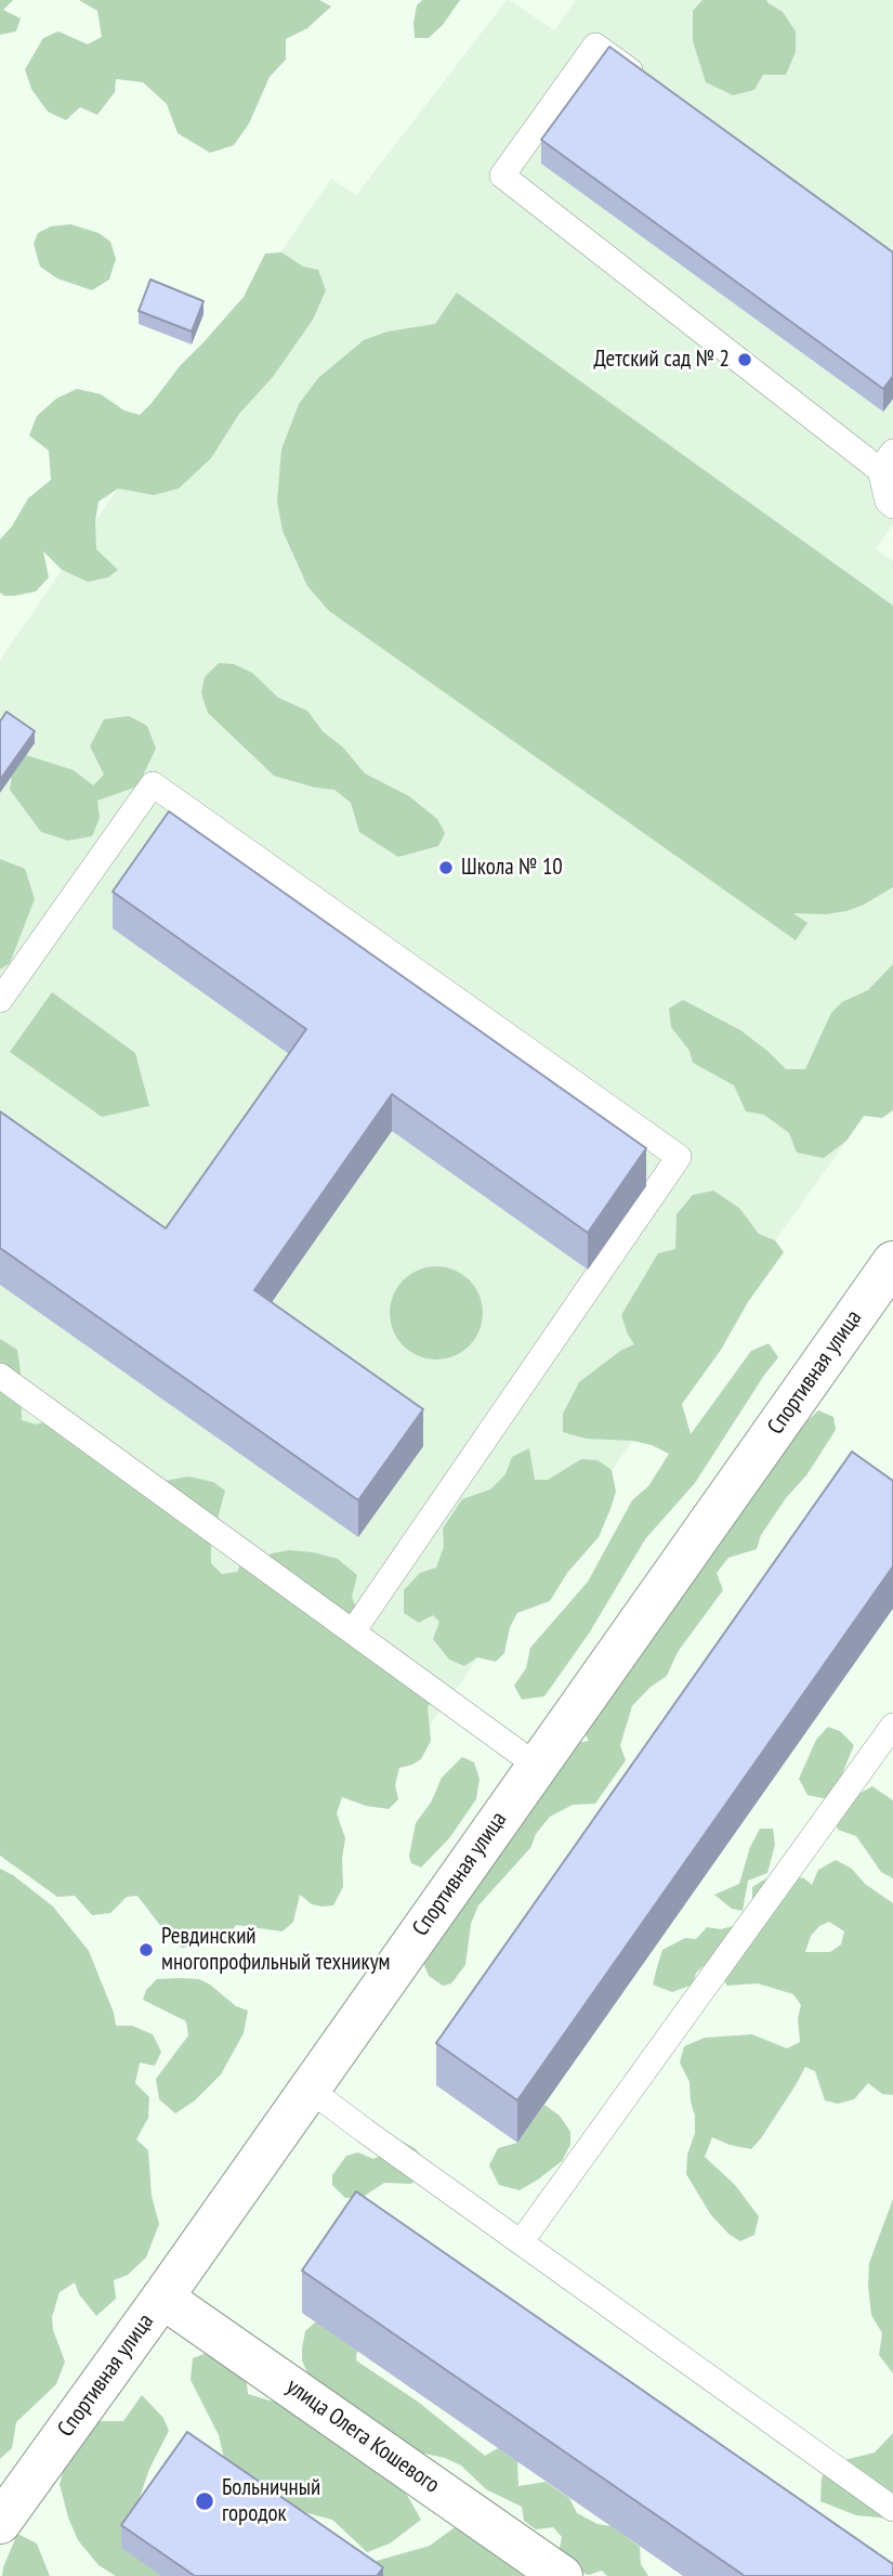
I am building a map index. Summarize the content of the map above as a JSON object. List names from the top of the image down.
{
  "streets": {
    "street": ["Спортивная улица", "улица Олега Кошевого"]
  },
  "crossings": [
    ["Спортивная улица", "улица Олега Кошевого"]
  ],
  "places": [
    "Детский сад № 2",
    "Школа № 10",
    "Ревдинский многопрофильный техникум",
    "Больничный городок"
  ]
}
